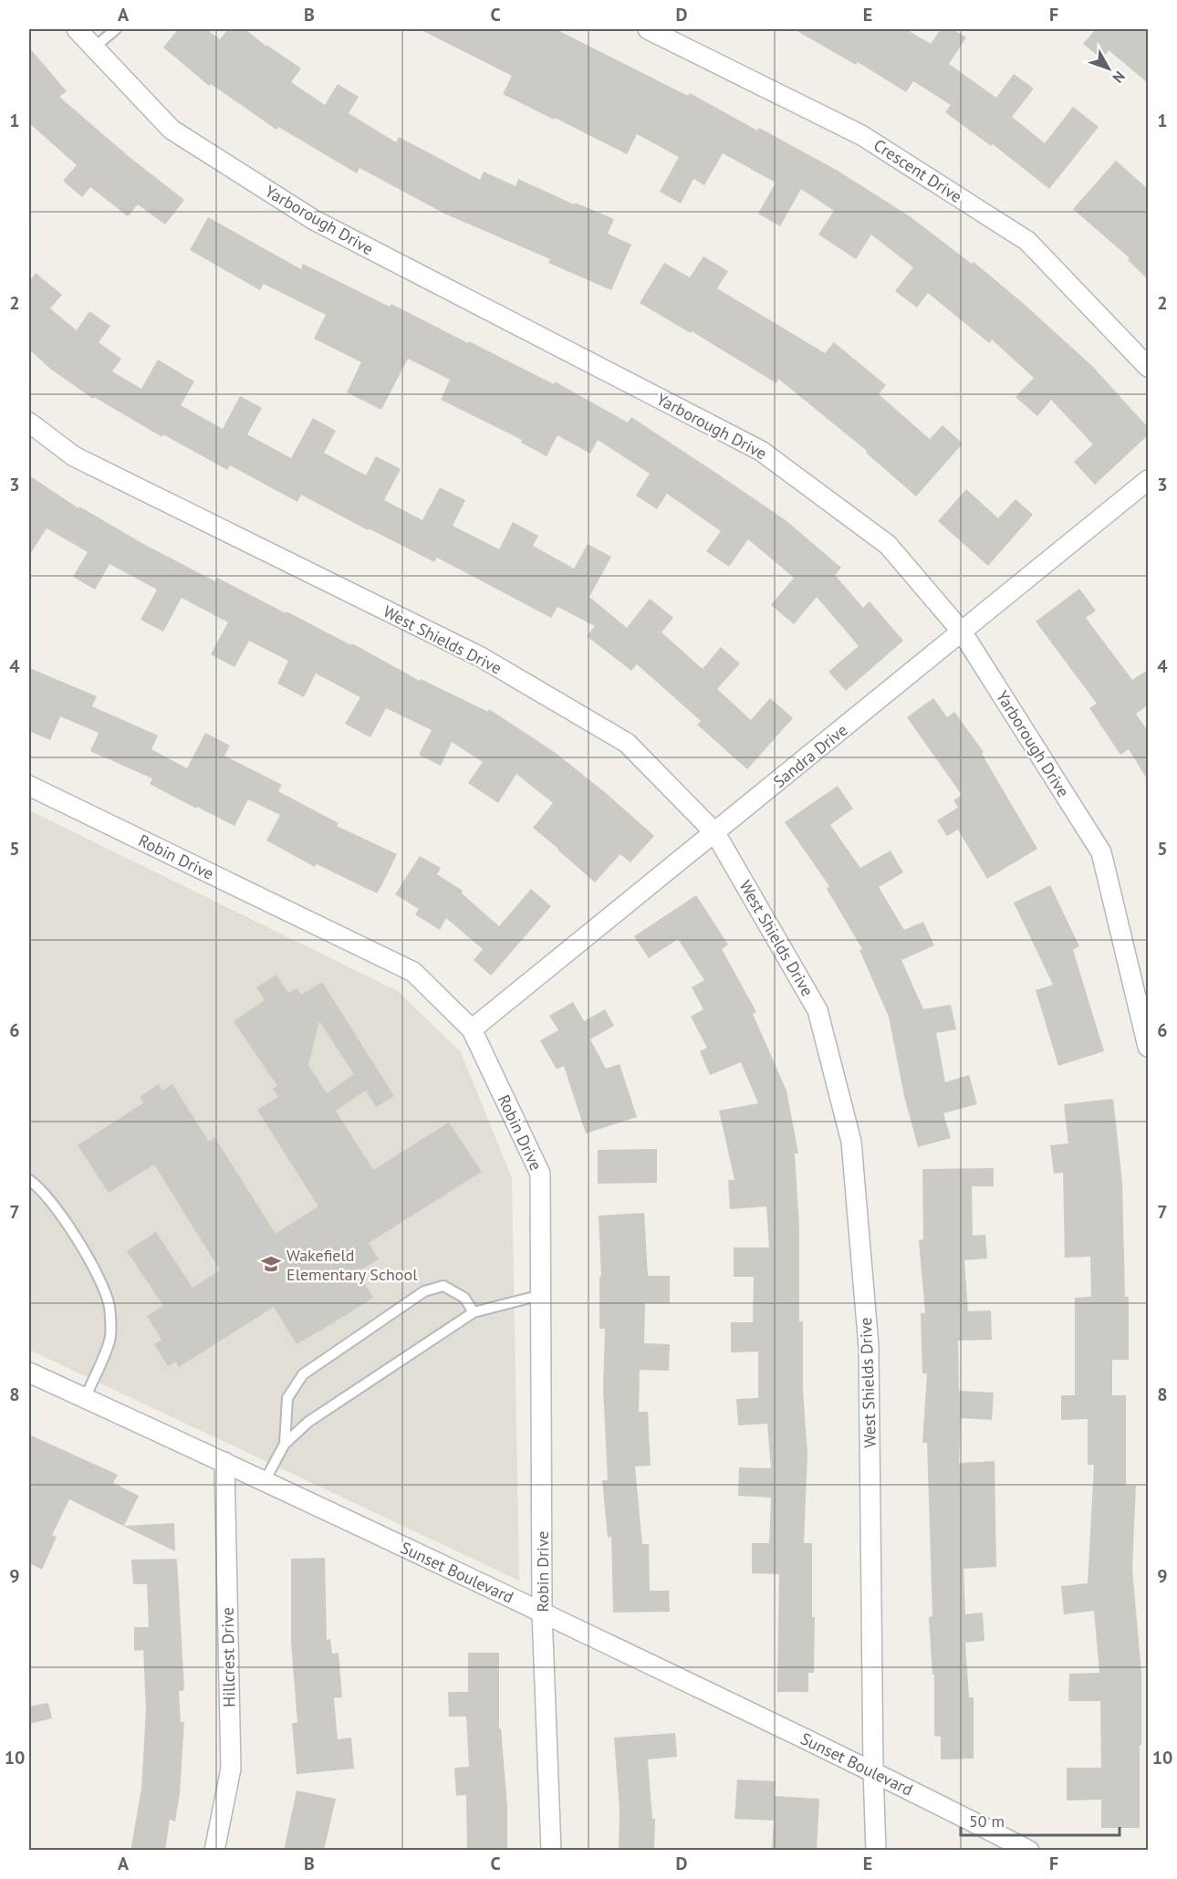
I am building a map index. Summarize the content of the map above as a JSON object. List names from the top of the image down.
{
  "streets": {
    "street": [
      "Crescent Drive",
      "Yarborough Drive",
      "West Shields Drive",
      "Sandra Drive",
      "Robin Drive",
      "Sunset Boulevard",
      "Hillcrest Drive"
    ]
  },
  "crossings": [
    ["Yarborough Drive", "Sandra Drive"],
    ["West Shields Drive", "Sandra Drive"],
    ["West Shields Drive", "Sunset Boulevard"],
    ["Sandra Drive", "Robin Drive"],
    ["Robin Drive", "Sunset Boulevard"],
    ["Sunset Boulevard", "Hillcrest Drive"]
  ],
  "places": {
    "school or university": ["Wakefield Elementary School"]
  },
  "scale_bar": "50 m",
  "north": "bottom right",
  "grid": {
    "columns": [
      "A",
      "B",
      "C",
      "D",
      "E",
      "F"
    ],
    "rows": [
      "1",
      "2",
      "3",
      "4",
      "5",
      "6",
      "7",
      "8",
      "9",
      "10"
    ]
  }
}
